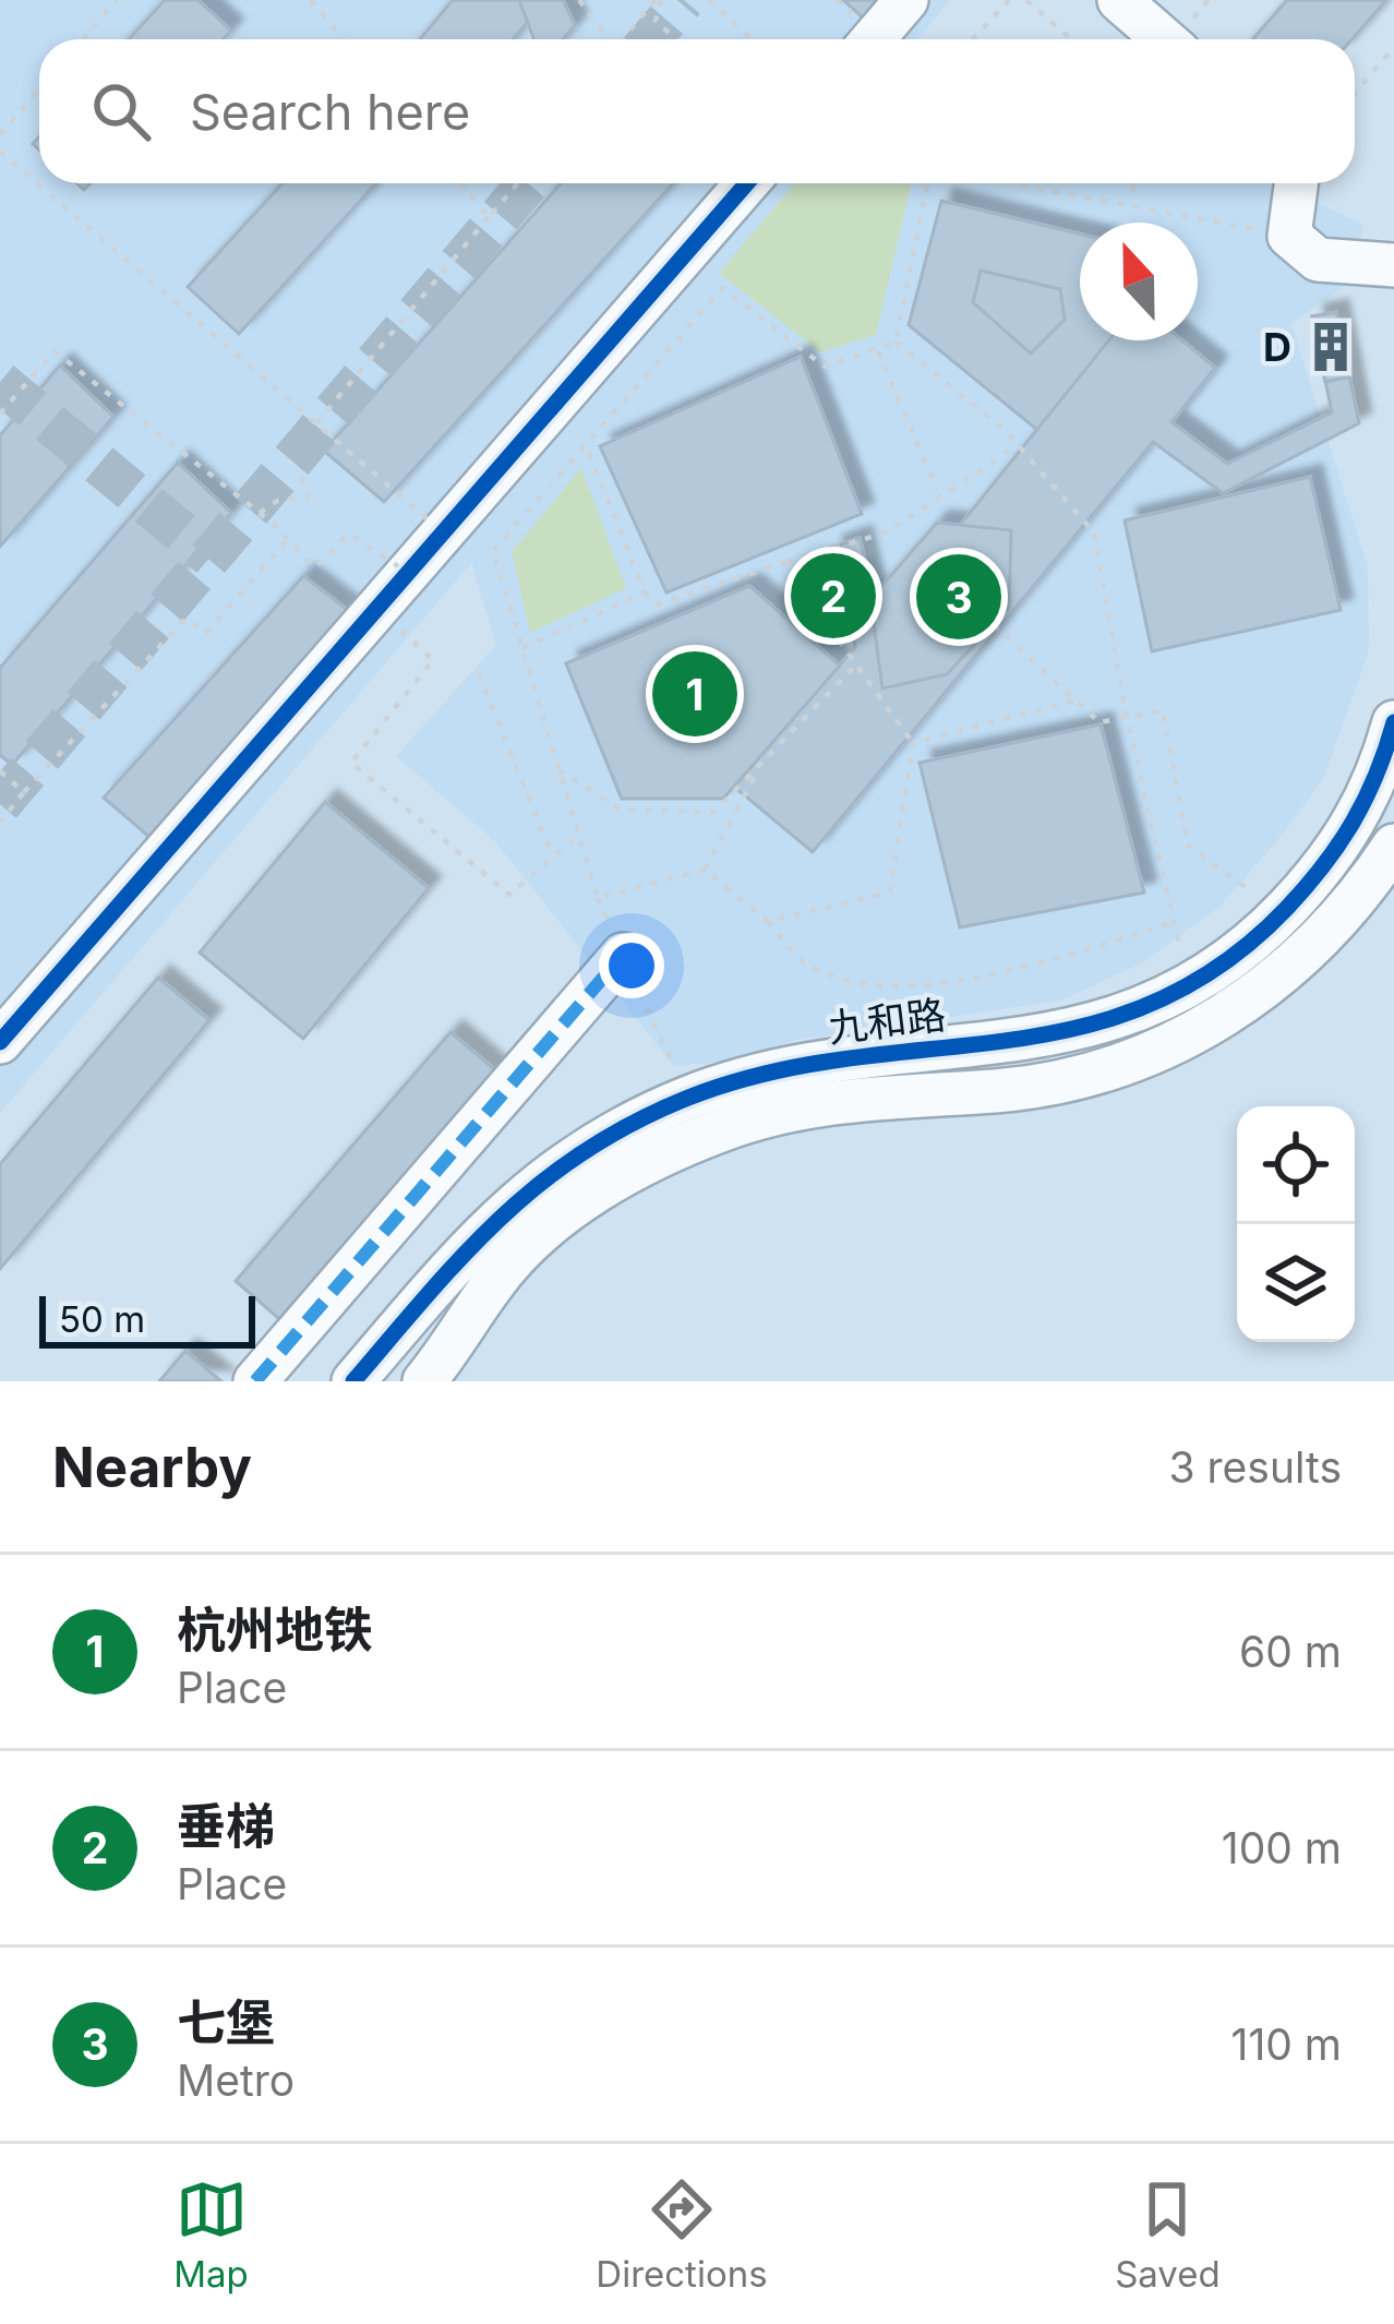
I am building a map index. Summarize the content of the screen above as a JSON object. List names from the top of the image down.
{
  "streets": {
    "street": ["九和路"]
  },
  "places": {
    "building": ["D"]
  },
  "scale_bar": "50 m",
  "north": "top",
  "page": {
    "search": "Search here",
    "pins": ["2", "3", "1"],
    "scale": "50 m",
    "heading": ["Nearby", "3 results"],
    "list": [
      {
        "mark": "1",
        "name": "杭州地铁",
        "note": "Place",
        "value": "60 m"
      },
      {
        "mark": "2",
        "name": "垂梯",
        "note": "Place",
        "value": "100 m"
      },
      {
        "mark": "3",
        "name": "七堡",
        "note": "Metro",
        "value": "110 m"
      }
    ],
    "nav": ["Map", "Directions", "Saved"]
  }
}
